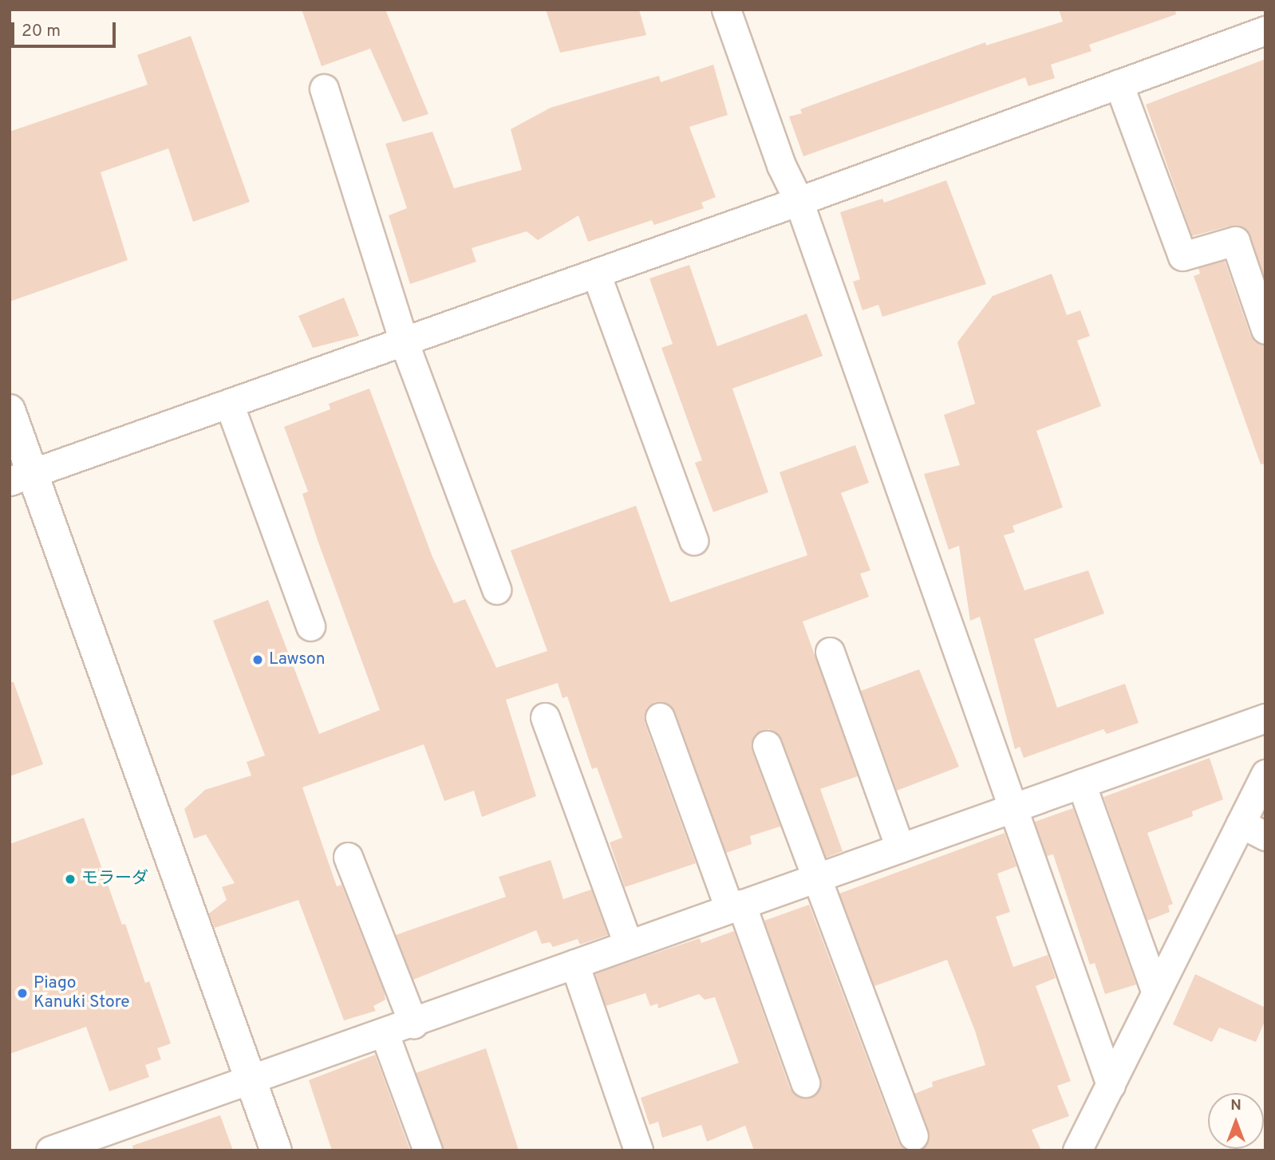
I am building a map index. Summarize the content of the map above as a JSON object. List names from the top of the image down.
{
  "places": ["Lawson", "モラーダ", "Piago Kanuki Store"],
  "scale_bar": "20 m",
  "north": "top"
}
